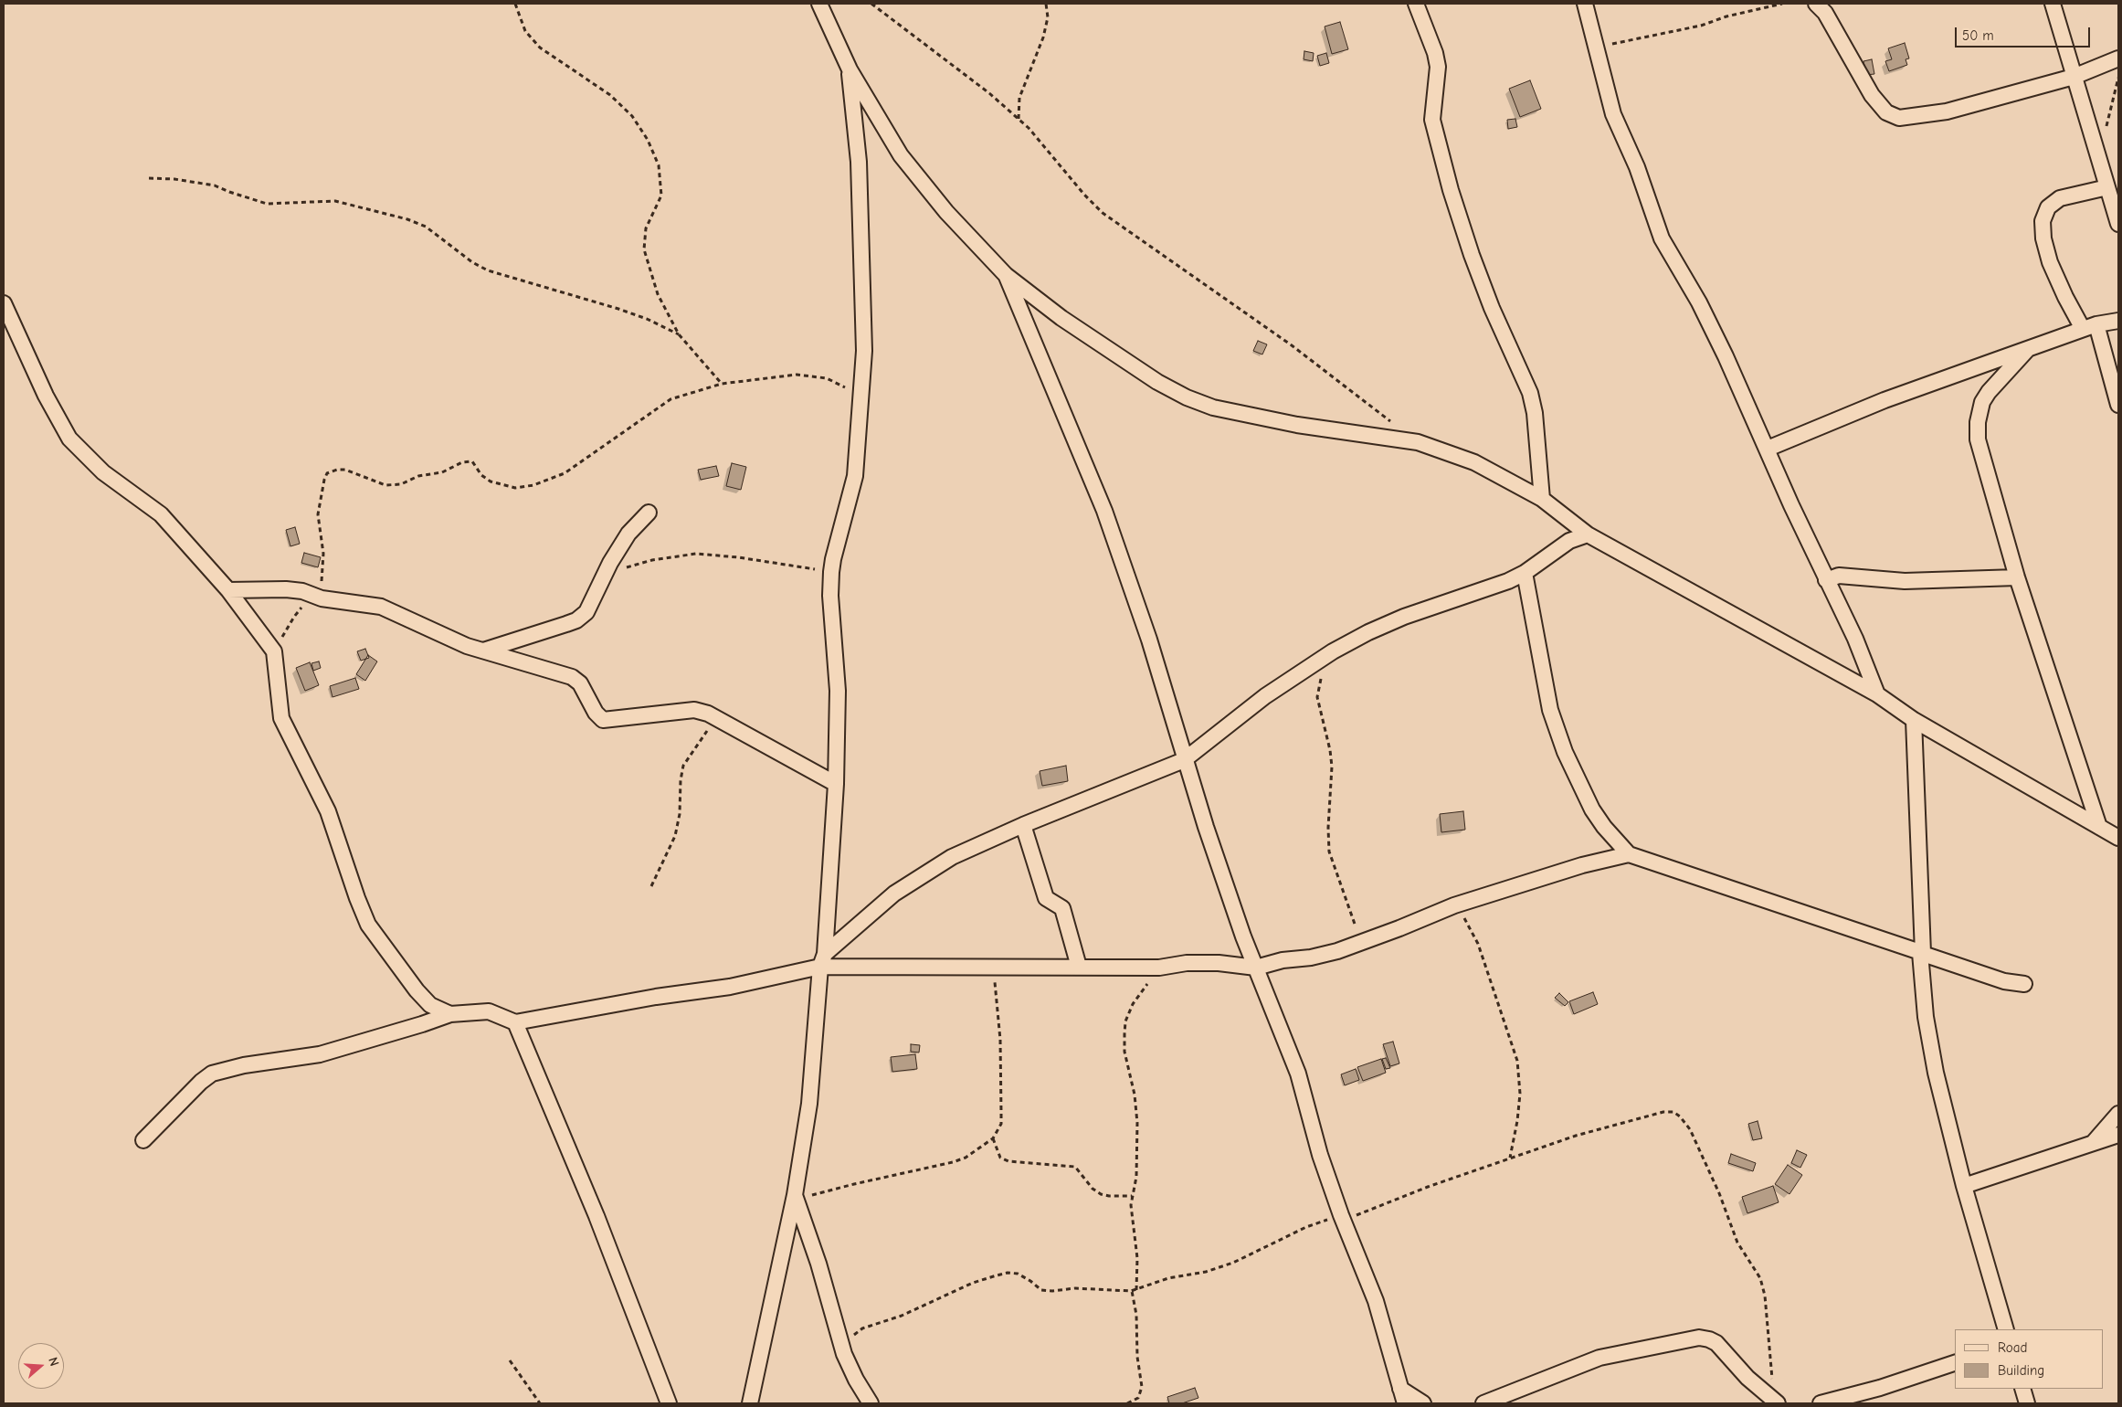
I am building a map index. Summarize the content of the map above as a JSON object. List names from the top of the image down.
{
  "legend": ["Road", "Building"],
  "scale_bar": "50 m",
  "north": "right"
}
